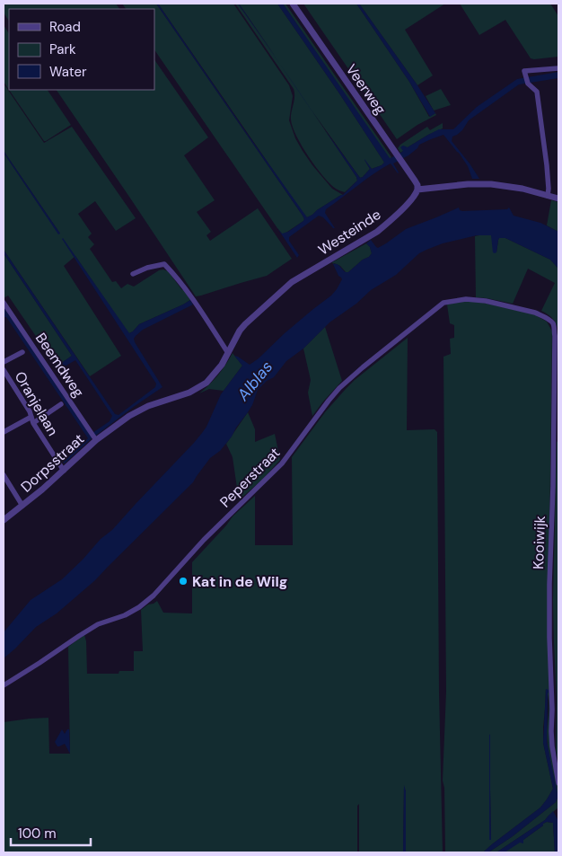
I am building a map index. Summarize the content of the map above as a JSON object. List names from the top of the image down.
{
  "streets": {
    "street": [
      "Veerweg",
      "Westeinde",
      "Beemdweg",
      "Oranjelaan",
      "Dorpsstraat",
      "Peperstraat",
      "Kooiwijk"
    ]
  },
  "crossings": [
    ["Veerweg", "Westeinde"],
    ["Westeinde", "Beemdweg"],
    ["Westeinde", "Dorpsstraat"],
    ["Beemdweg", "Dorpsstraat"],
    ["Oranjelaan", "Dorpsstraat"],
    ["Peperstraat", "Kooiwijk"]
  ],
  "water": ["Alblas"],
  "places": ["Kat in de Wilg"],
  "legend": ["Road", "Park", "Water"],
  "scale_bar": "100 m"
}
